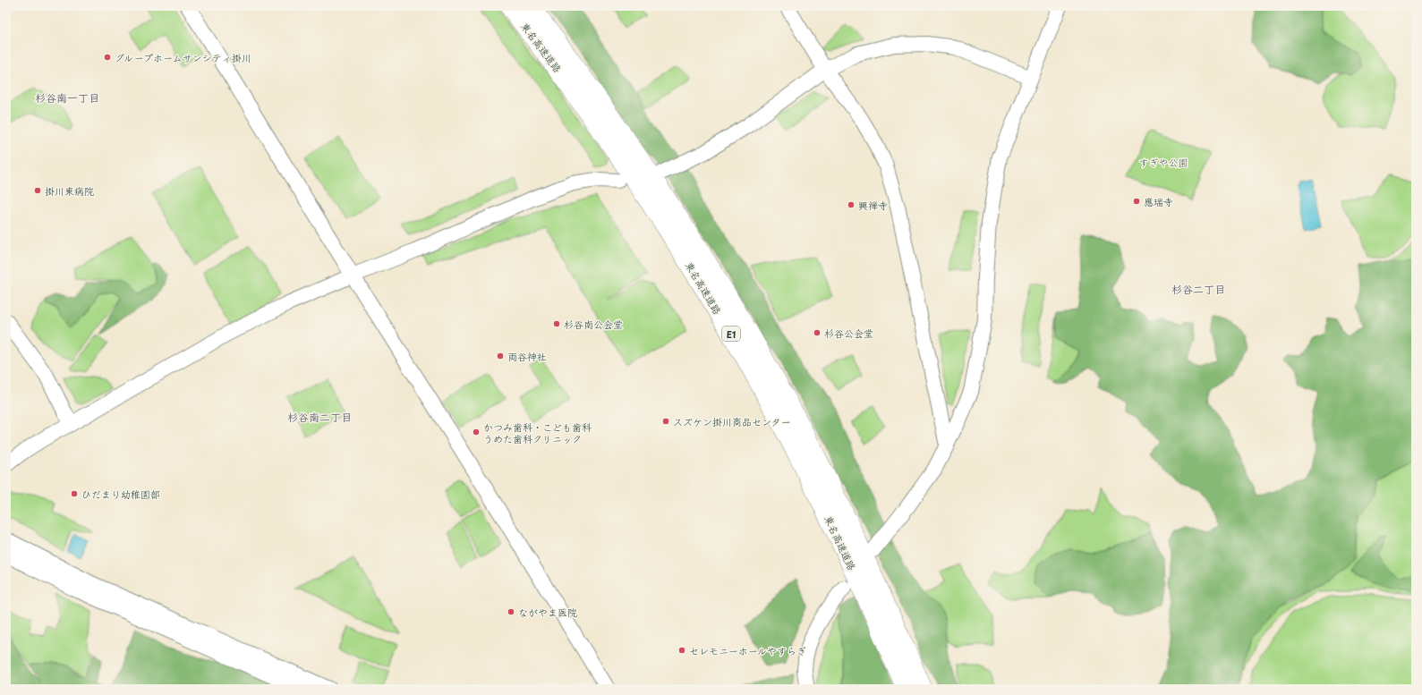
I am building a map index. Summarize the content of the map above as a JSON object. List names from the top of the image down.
{
  "streets": {
    "highway": ["東名高速道路", "E1"]
  },
  "districts": ["杉谷南一丁目", "杉谷二丁目", "杉谷南二丁目"],
  "parks": ["すぎや公園"],
  "places": [
    "グループホームサンシティ掛川",
    "掛川東病院",
    "應瑞寺",
    "興禅寺",
    "杉谷南公会堂",
    "杉谷公会堂",
    "両谷神社",
    "スズケン掛川商品センター",
    "かつみ歯科・こども歯科 うめた歯科クリニック",
    "ひだまり幼稚園部",
    "ながやま医院",
    "セレモニーホールやすらぎ"
  ]
}
